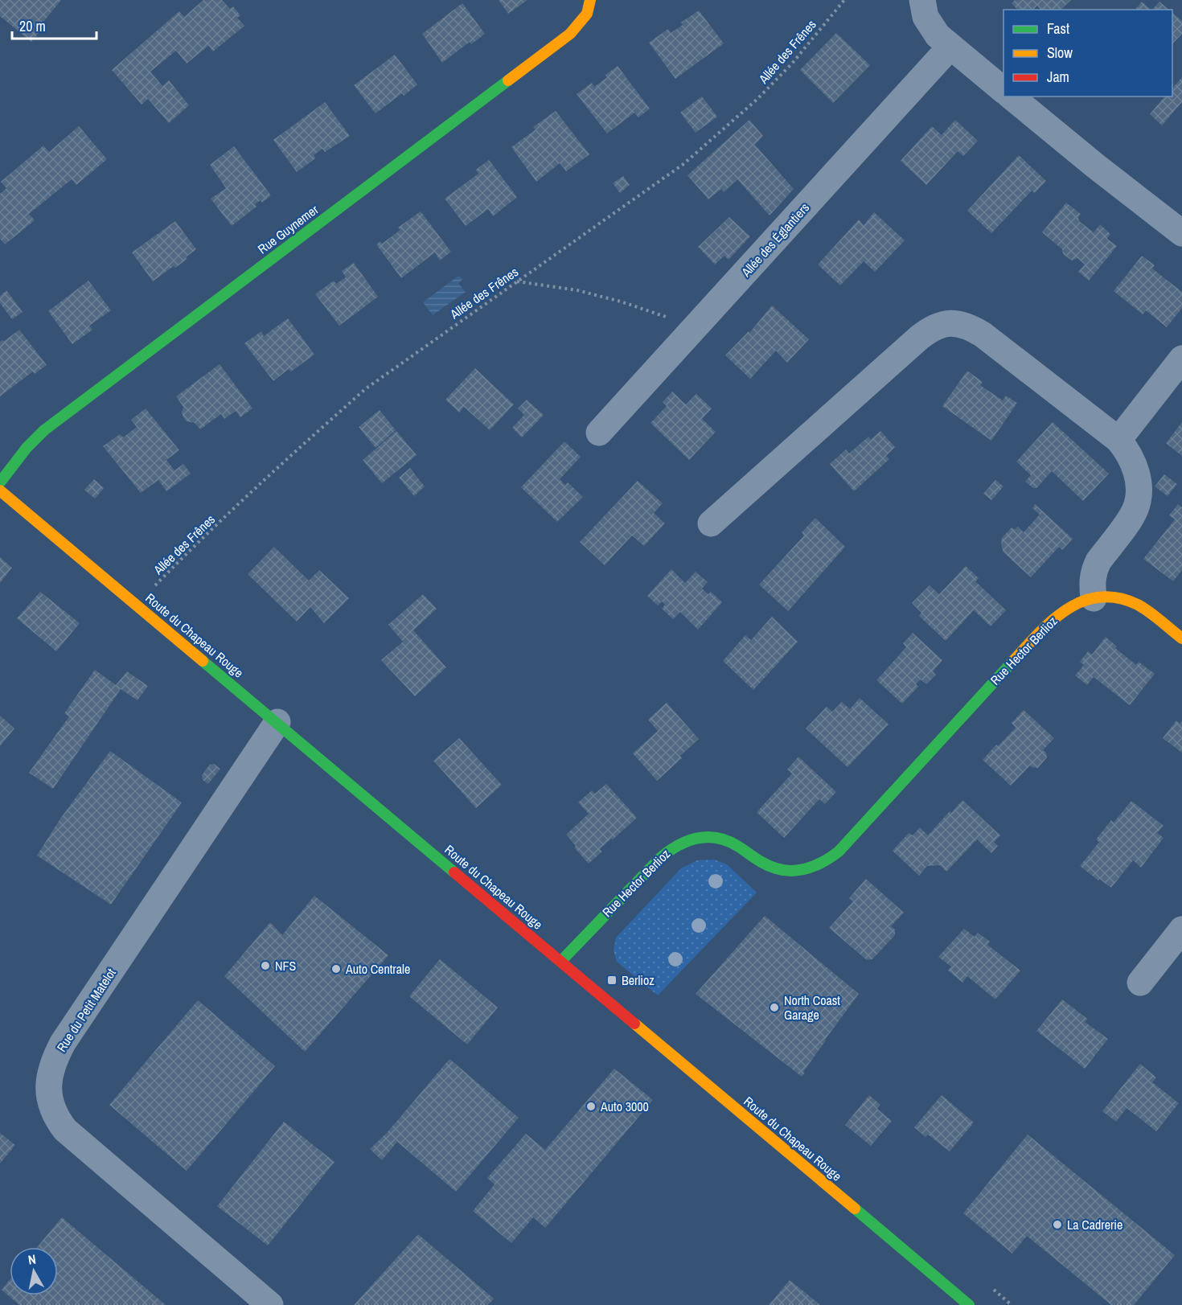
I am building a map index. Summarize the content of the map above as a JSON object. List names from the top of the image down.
{
  "streets": {
    "street": [
      "Rue Guynemer",
      "Allée des Églantiers",
      "Route du Chapeau Rouge",
      "Rue Hector Berlioz",
      "Rue du Petit Matelot"
    ],
    "path": ["Allée des Frênes"]
  },
  "crossings": [
    ["Allée des Frênes", "Route du Chapeau Rouge"],
    ["Route du Chapeau Rouge", "Rue Hector Berlioz"],
    ["Route du Chapeau Rouge", "Rue du Petit Matelot"]
  ],
  "places": {
    "other": [
      "NFS",
      "Auto Centrale",
      "North Coast Garage",
      "Auto 3000",
      "La Cadrerie"
    ],
    "transit": ["Berlioz"]
  },
  "legend": ["Fast", "Slow", "Jam"],
  "scale_bar": "20 m",
  "north": "top"
}
